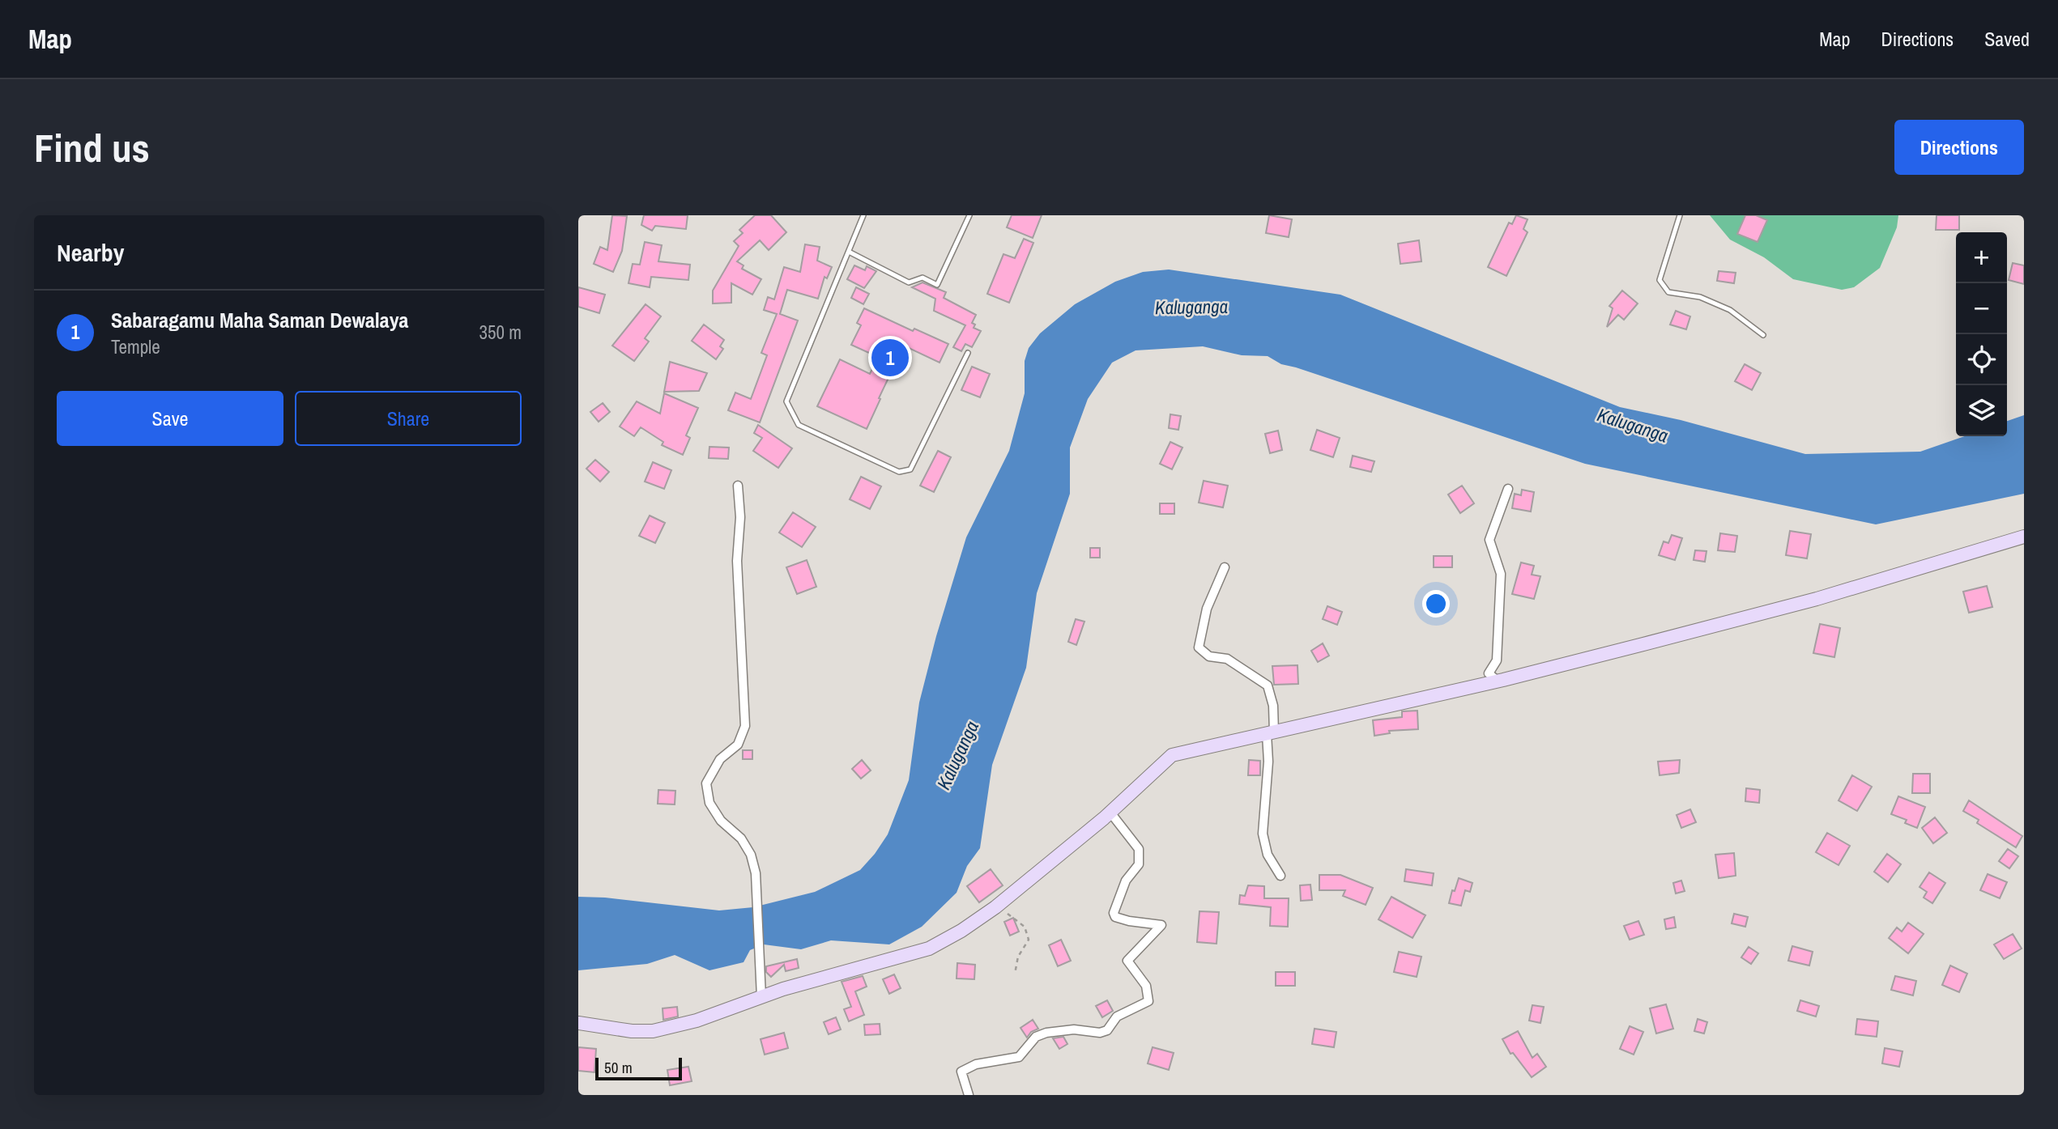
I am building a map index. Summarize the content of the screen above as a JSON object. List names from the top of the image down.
{
  "water": ["Kaluganga"],
  "scale_bar": "50 m",
  "page": {
    "header": "Map",
    "nav": ["Map", "Directions", "Saved"],
    "buttons": [
      "Directions",
      ["Save", "Share"]
    ],
    "title": "Find us",
    "heading": "Nearby",
    "map_buttons": ["+", "−"],
    "list": [
      {
        "mark": "1",
        "name": "Sabaragamu Maha Saman Dewalaya",
        "note": "Temple",
        "value": "350 m"
      }
    ],
    "pins": "1",
    "scale": "50 m"
  }
}
